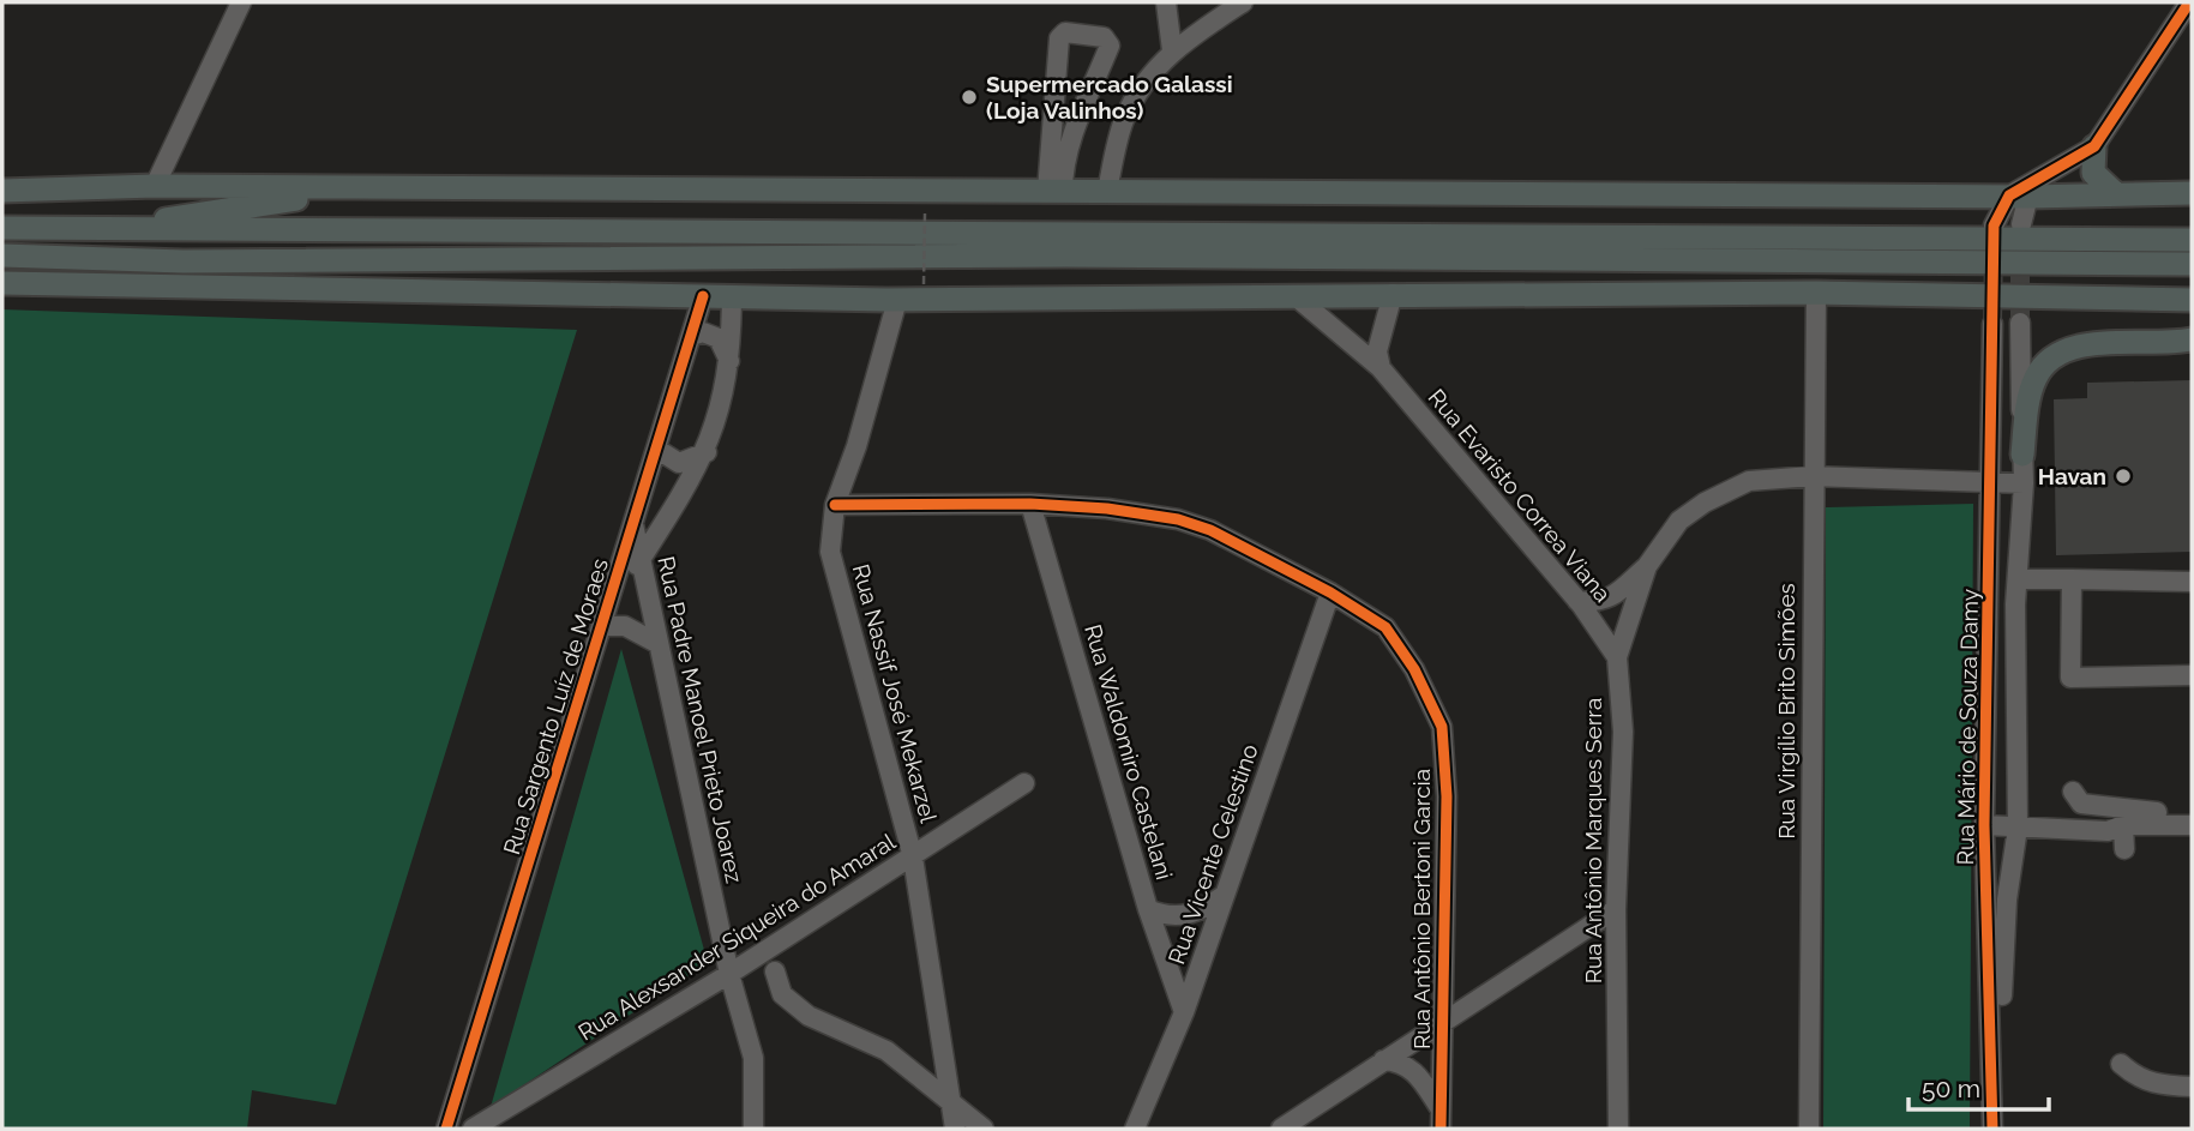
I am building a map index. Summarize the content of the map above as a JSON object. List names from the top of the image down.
{
  "streets": {
    "street": [
      "Rua Evaristo Correa Viana",
      "Rua Nassif José Mekarzel",
      "Rua Sargento Luíz de Moraes",
      "Rua Virgílio Brito Simões",
      "Rua Padre Manoel Prieto Joarez",
      "Rua Mário de Souza Damy",
      "Rua Waldomiro Castelani",
      "Rua Antônio Marques Serra",
      "Rua Vicente Celestino",
      "Rua Antônio Bertoni Garcia",
      "Rua Alexsander Siqueira do Amaral"
    ]
  },
  "crossings": [
    ["Rua Evaristo Correa Viana", "Rua Antônio Marques Serra"],
    ["Rua Nassif José Mekarzel", "Rua Antônio Bertoni Garcia"],
    ["Rua Nassif José Mekarzel", "Rua Alexsander Siqueira do Amaral"],
    ["Rua Sargento Luíz de Moraes", "Rua Padre Manoel Prieto Joarez"],
    ["Rua Virgílio Brito Simões", "Rua Antônio Marques Serra"],
    ["Rua Padre Manoel Prieto Joarez", "Rua Alexsander Siqueira do Amaral"],
    ["Rua Mário de Souza Damy", "Rua Antônio Marques Serra"],
    ["Rua Waldomiro Castelani", "Rua Vicente Celestino"],
    ["Rua Waldomiro Castelani", "Rua Antônio Bertoni Garcia"],
    ["Rua Vicente Celestino", "Rua Antônio Bertoni Garcia"]
  ],
  "places": ["Supermercado Galassi (Loja Valinhos)", "Havan"],
  "scale_bar": "50 m"
}
